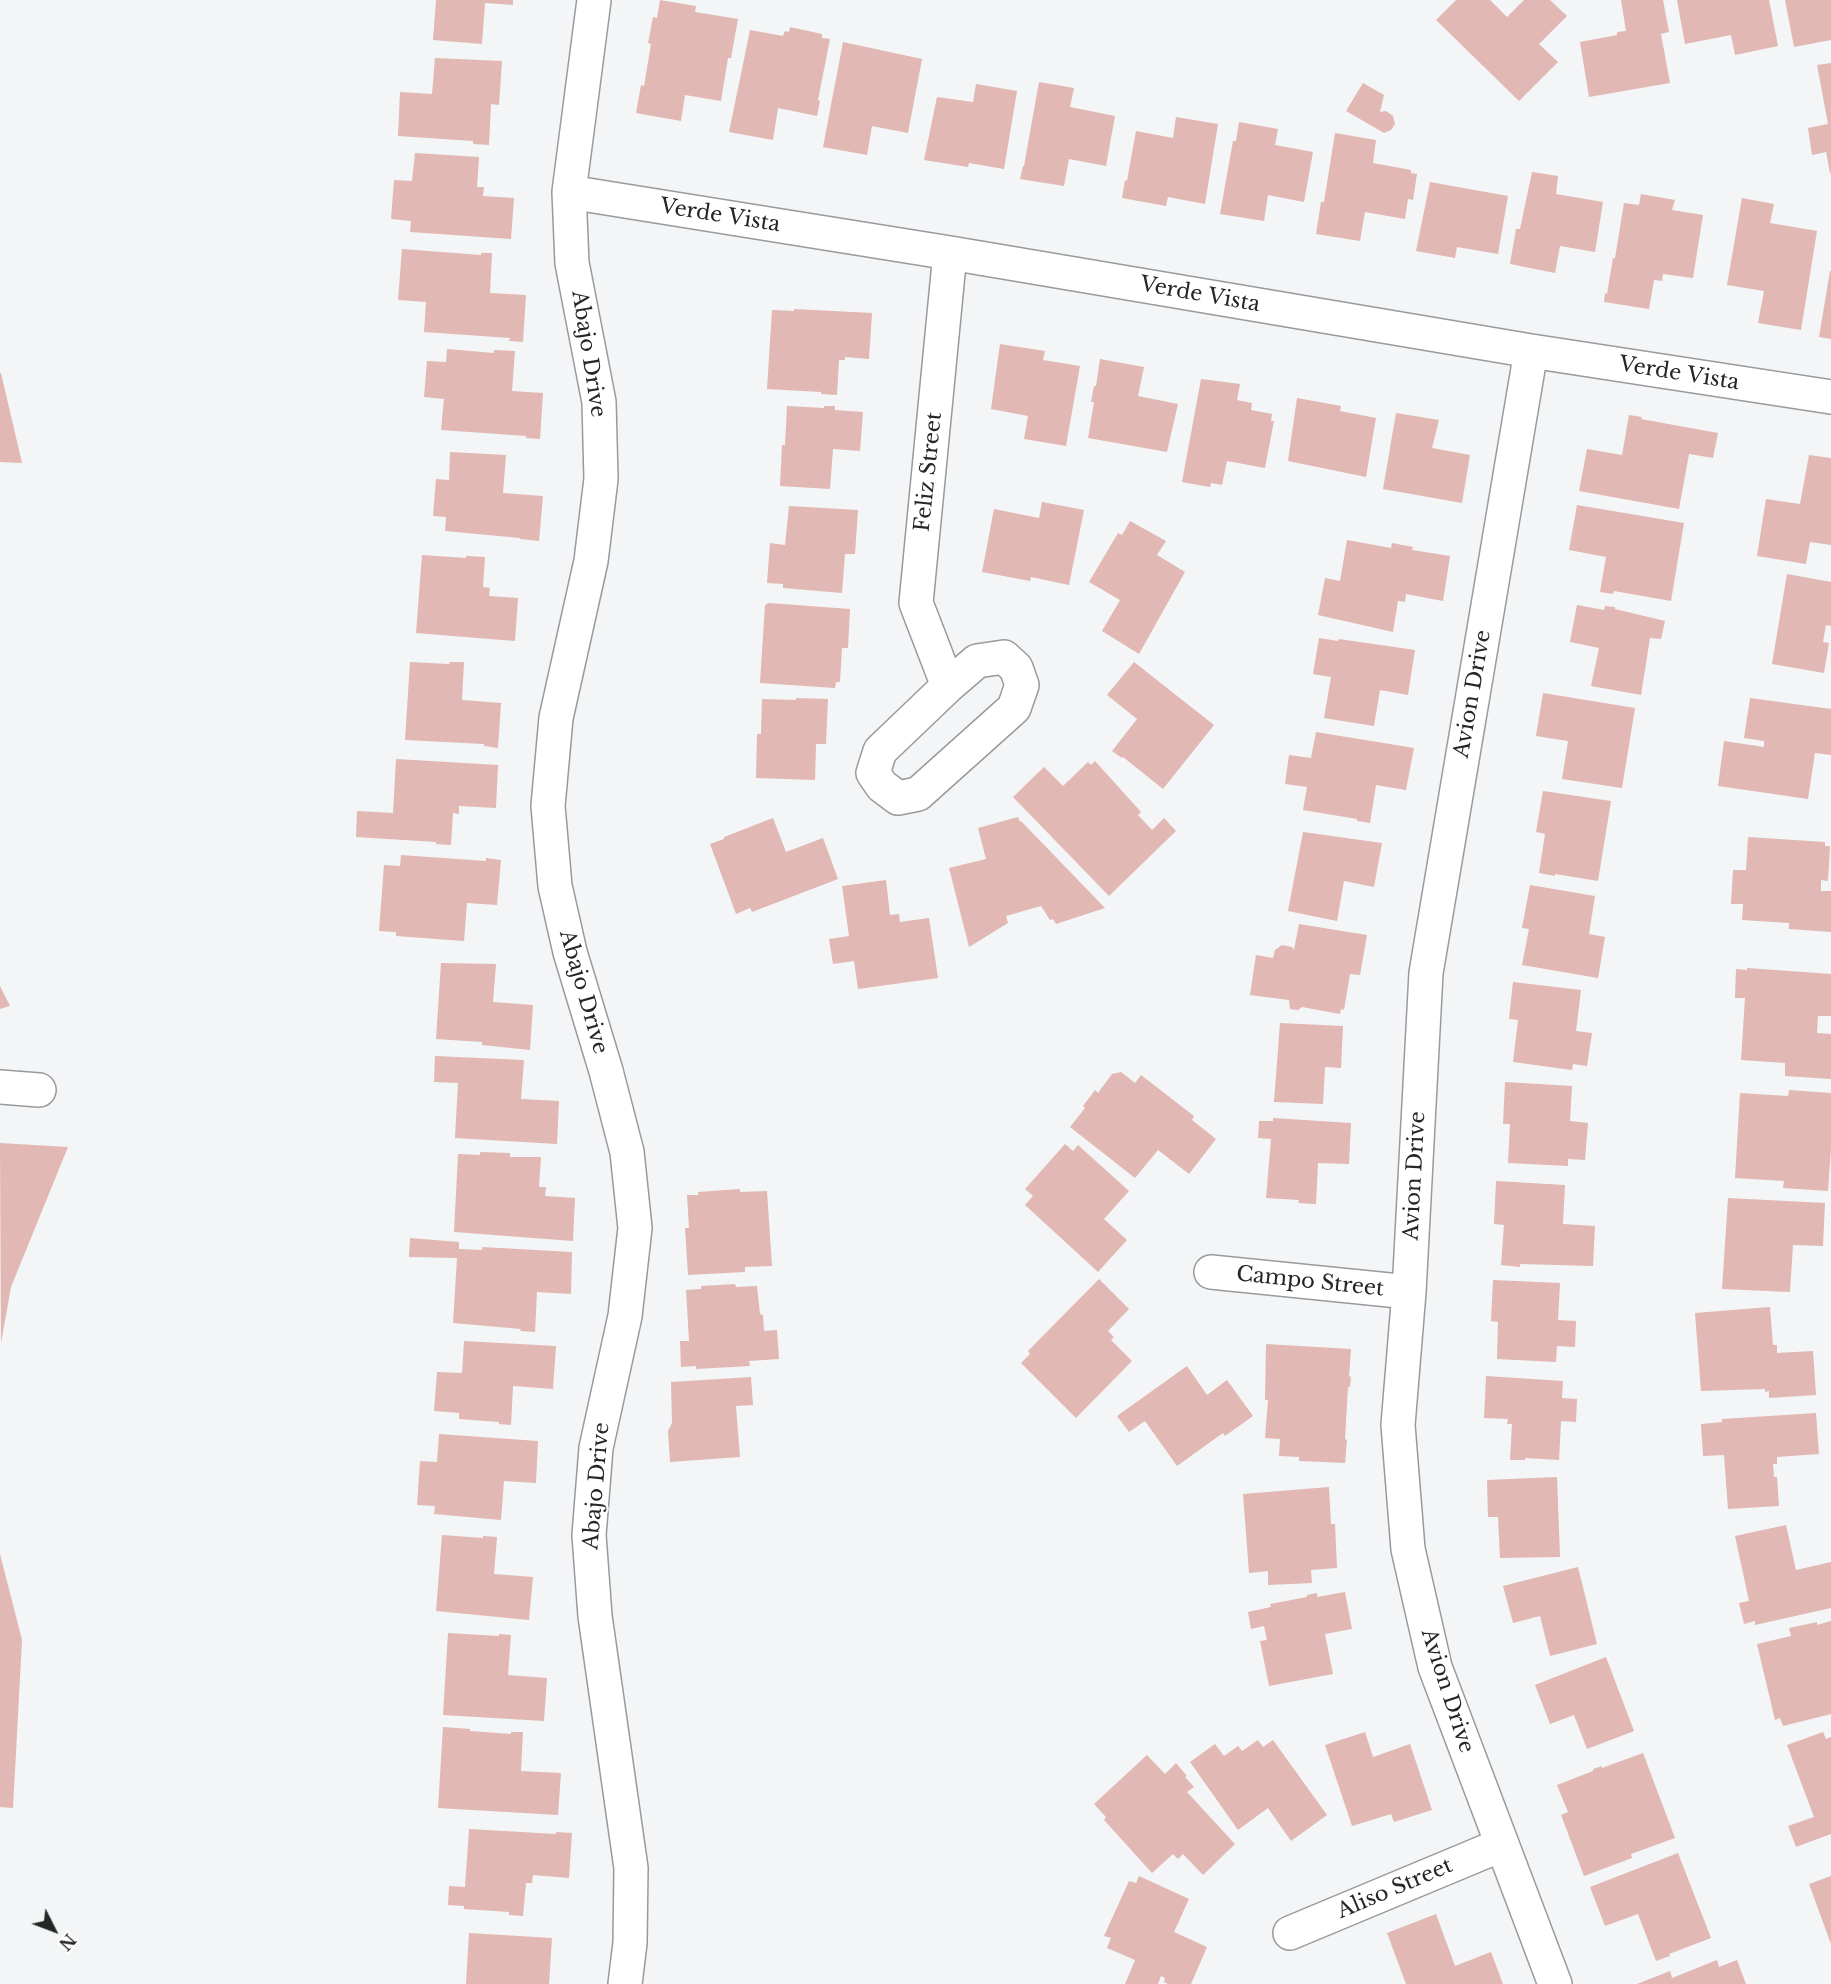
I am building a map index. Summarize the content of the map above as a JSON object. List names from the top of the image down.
{
  "streets": {
    "street": [
      "Verde Vista",
      "Abajo Drive",
      "Feliz Street",
      "Avion Drive",
      "Campo Street",
      "Aliso Street"
    ]
  },
  "crossings": [
    ["Verde Vista", "Abajo Drive"],
    ["Verde Vista", "Feliz Street"],
    ["Verde Vista", "Avion Drive"],
    ["Avion Drive", "Campo Street"],
    ["Avion Drive", "Aliso Street"]
  ],
  "north": "bottom right"
}
